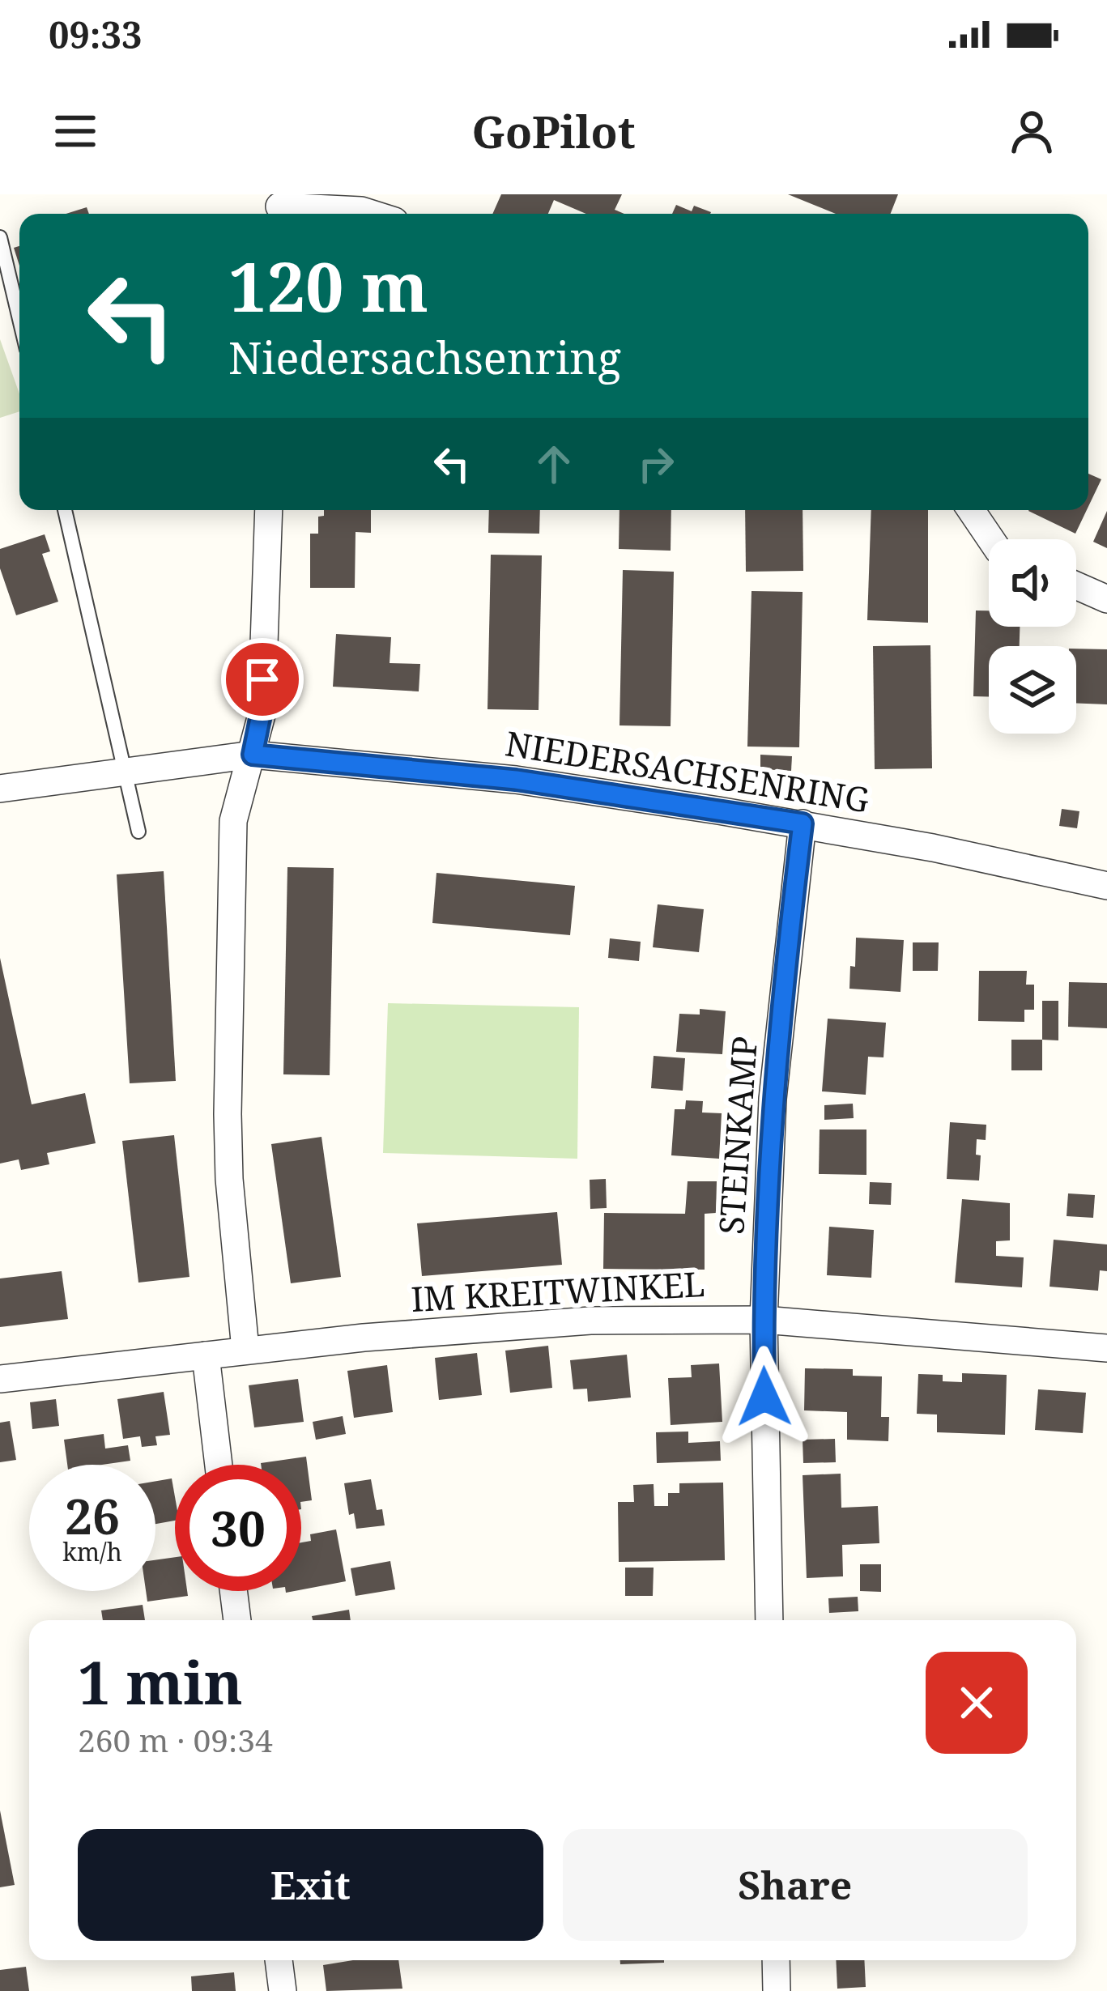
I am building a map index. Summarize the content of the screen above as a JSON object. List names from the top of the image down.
{
  "streets": {
    "street": ["NIEDERSACHSENRING", "STEINKAMP", "IM KREITWINKEL"]
  },
  "crossings": [
    ["NIEDERSACHSENRING", "STEINKAMP"],
    ["STEINKAMP", "IM KREITWINKEL"]
  ],
  "page": {
    "status": "09:33",
    "header": "GoPilot",
    "turn": ["120 m", "Niedersachsenring"],
    "speed": "26 km/h",
    "limit": "30",
    "heading": ["1 min", "260 m · 09:34"],
    "buttons": ["Exit", "Share"]
  }
}
